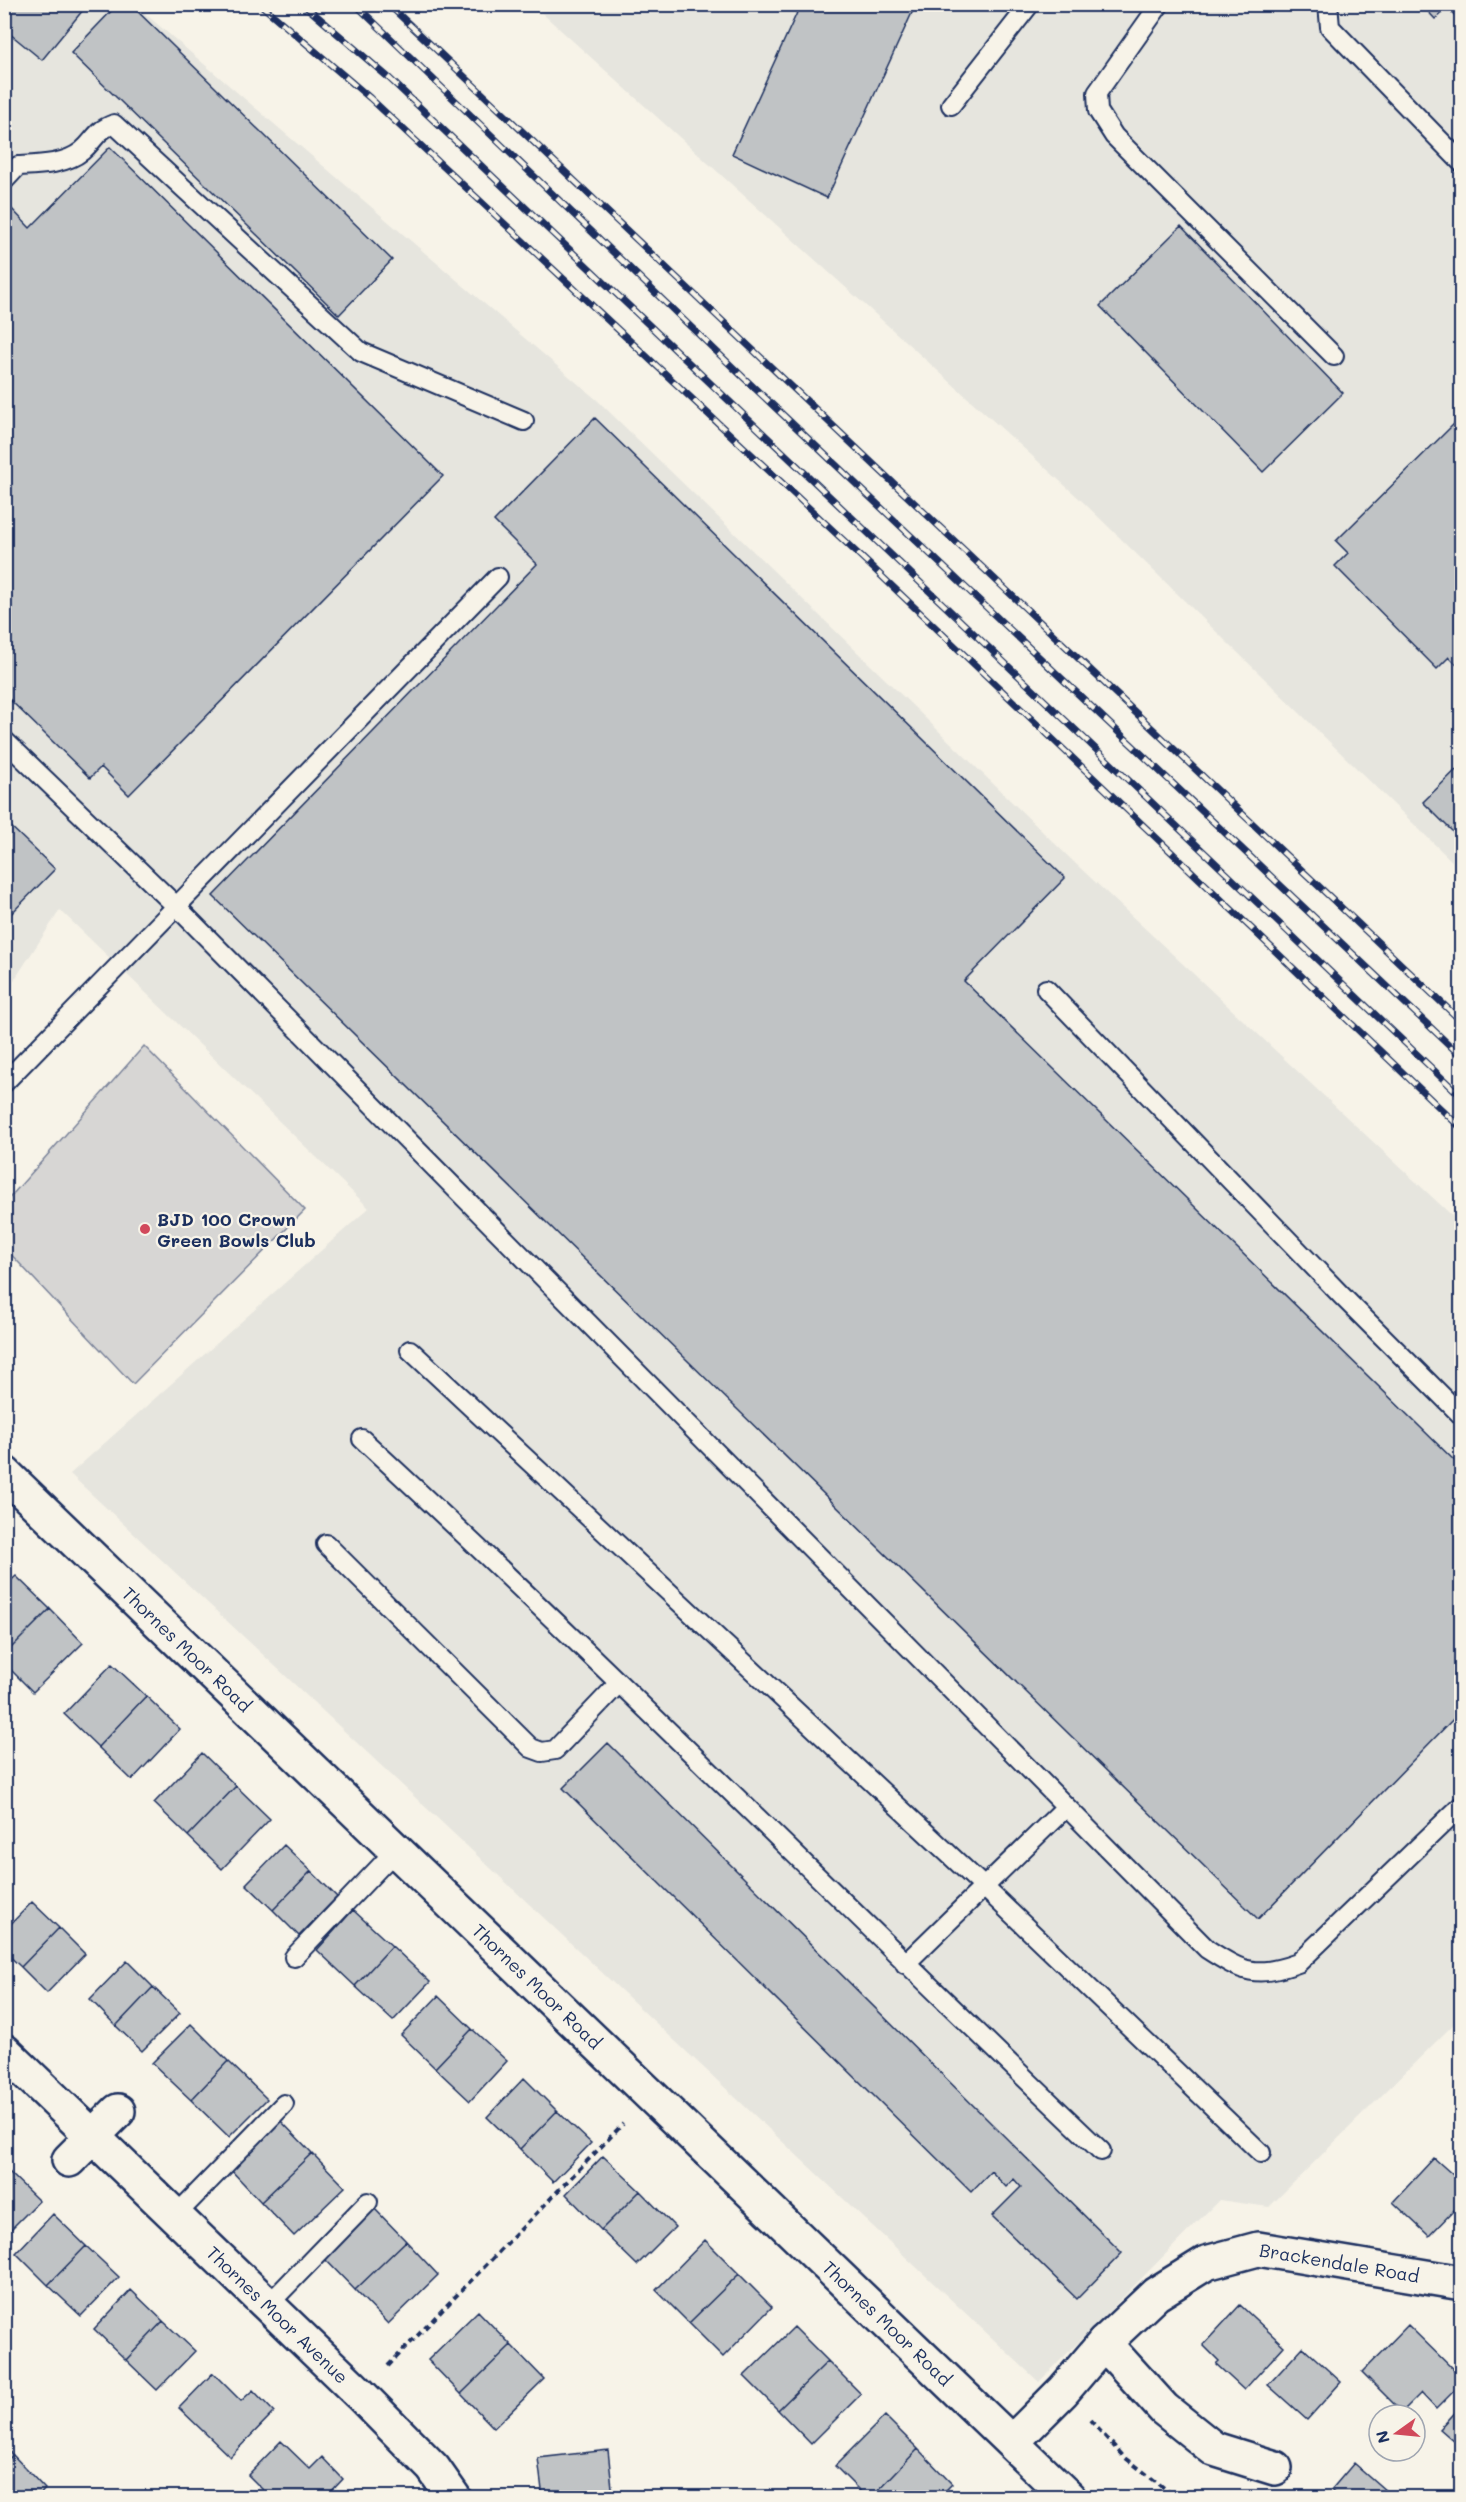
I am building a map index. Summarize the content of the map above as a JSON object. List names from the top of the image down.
{
  "streets": {
    "street": ["Thornes Moor Road", "Brackendale Road", "Thornes Moor Avenue"]
  },
  "crossings": [
    ["Thornes Moor Road", "Brackendale Road"]
  ],
  "places": ["BJD 100 Crown Green Bowls Club"],
  "north": "left"
}
